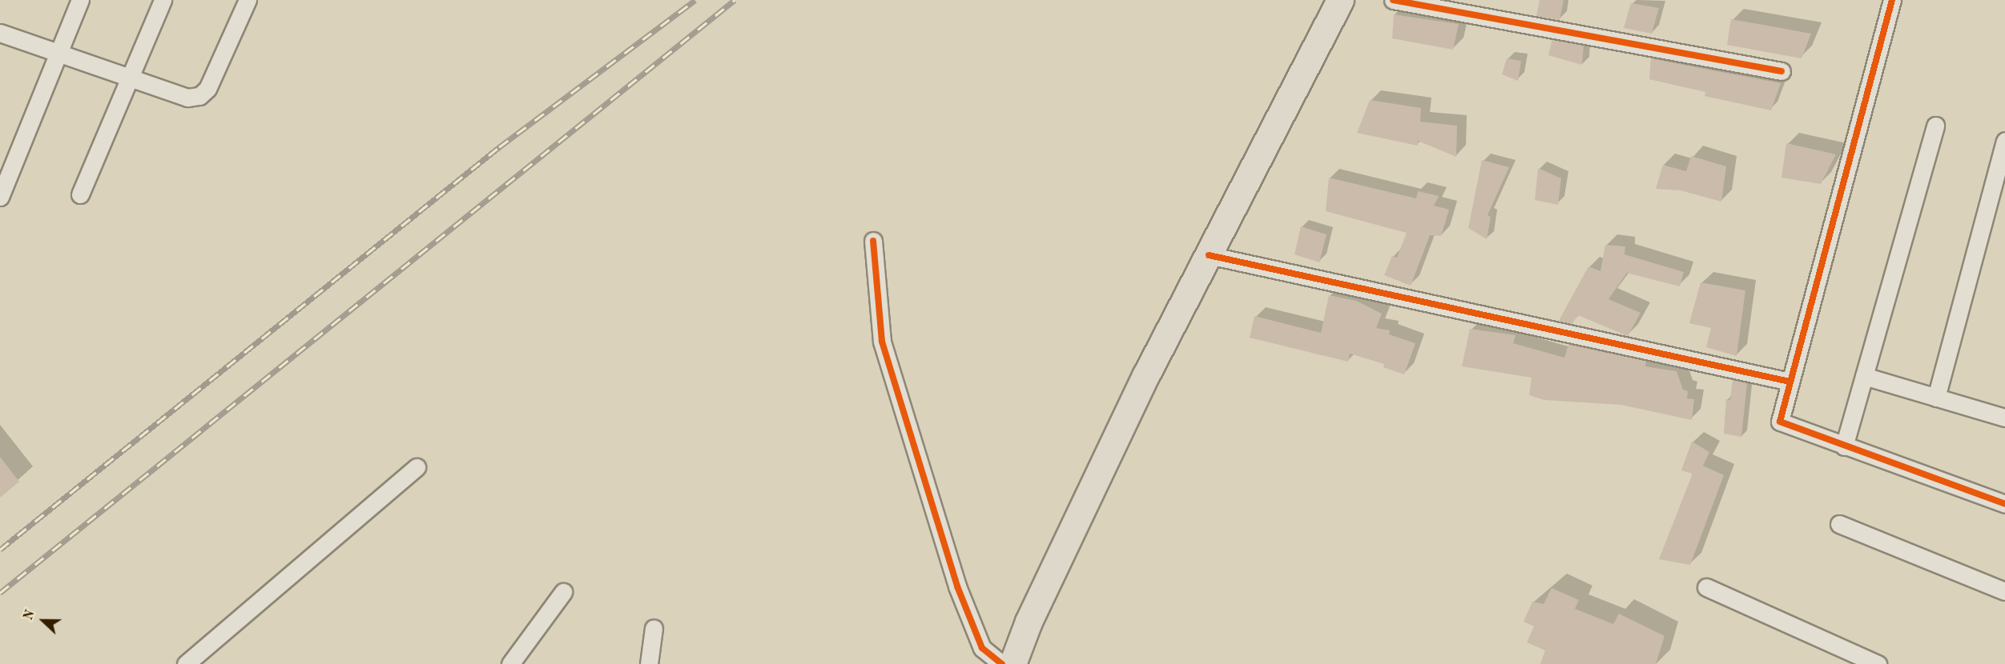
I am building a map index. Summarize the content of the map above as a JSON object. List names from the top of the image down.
{
  "north": "left"
}
